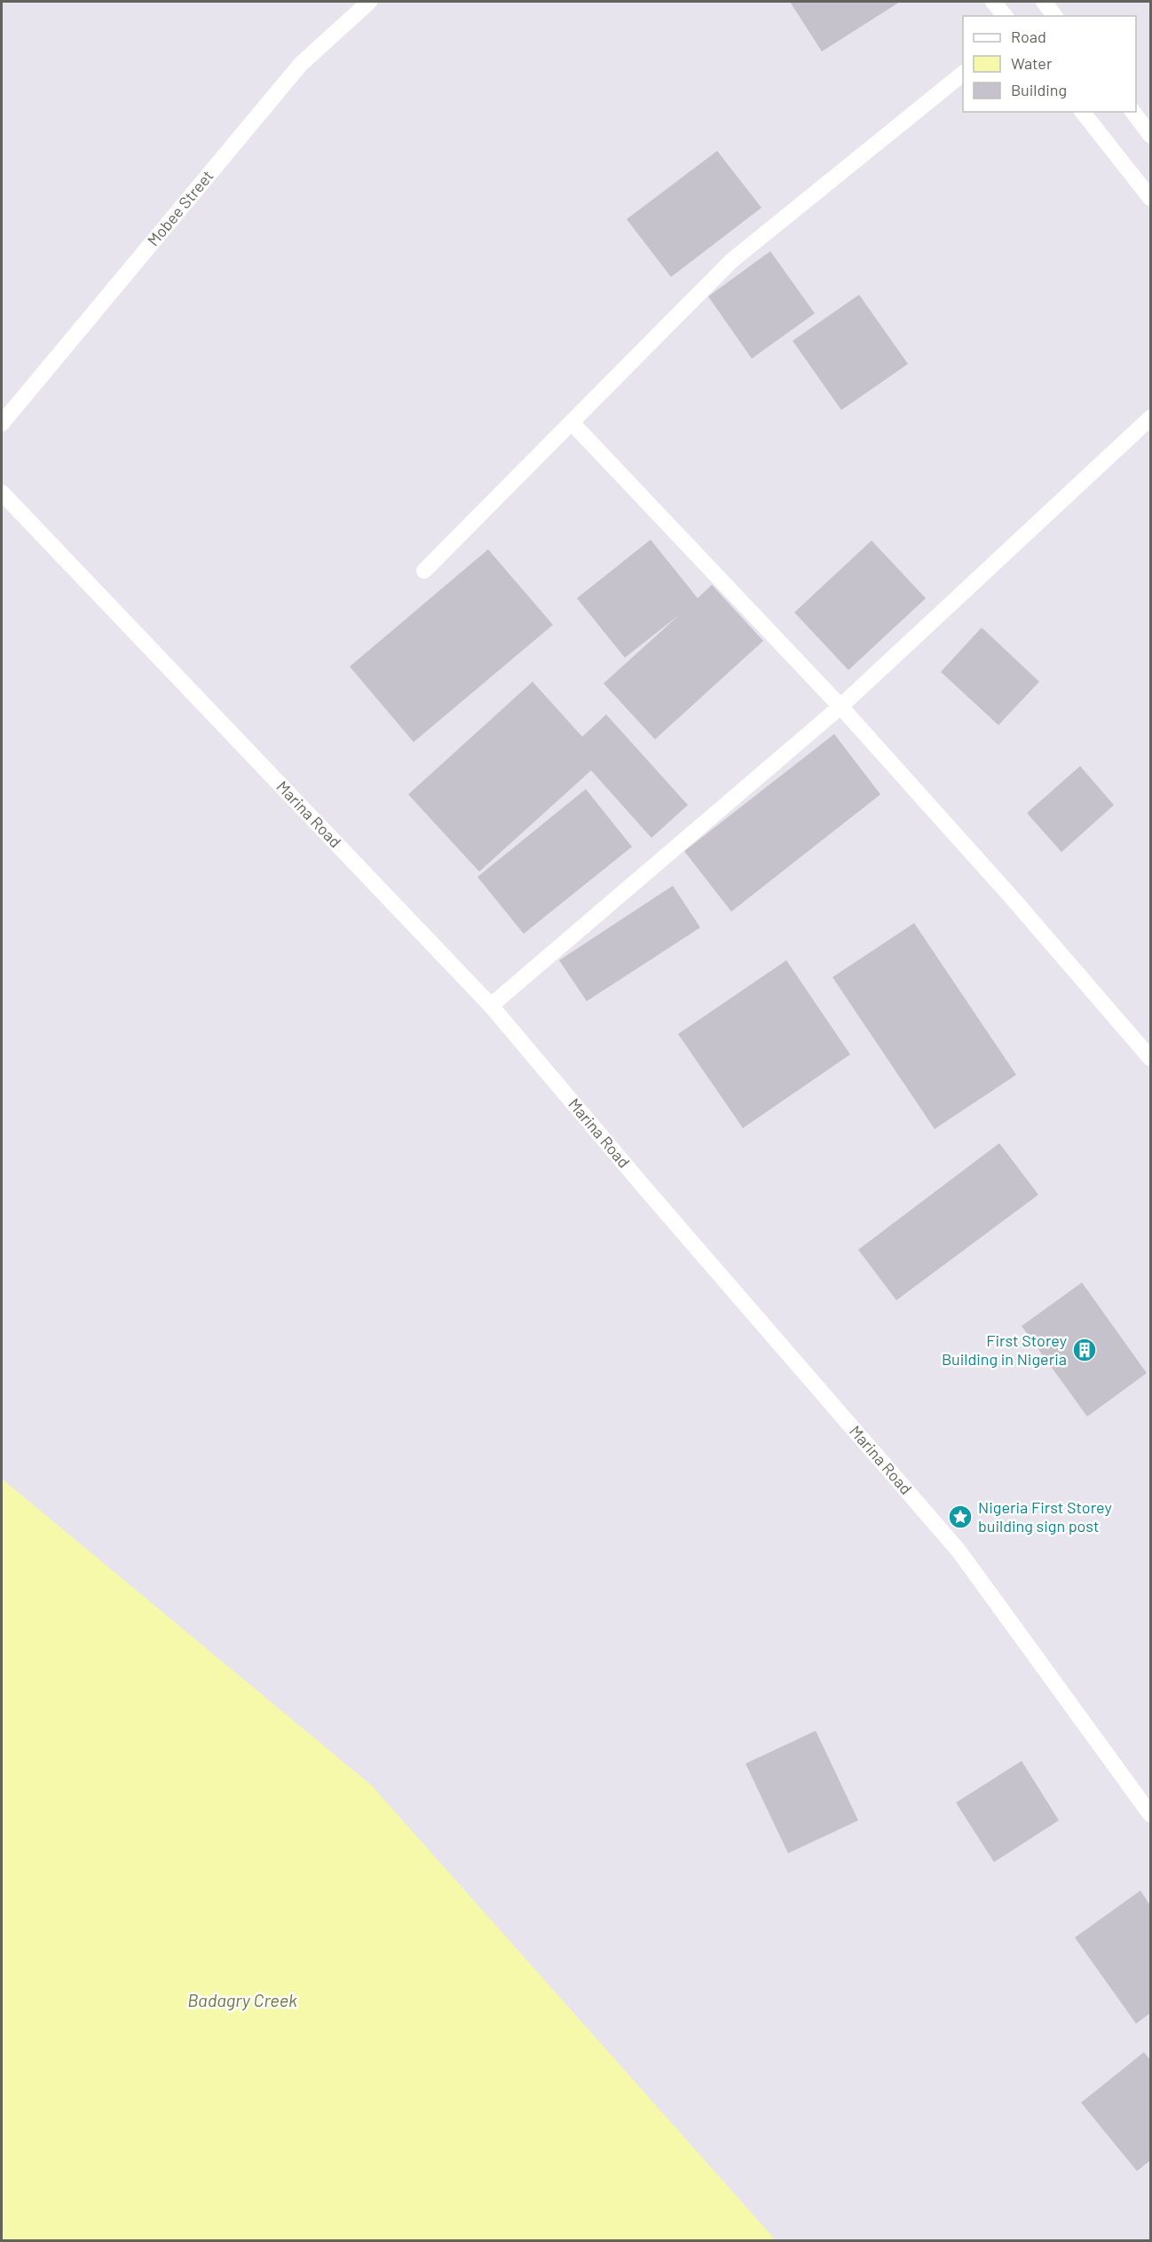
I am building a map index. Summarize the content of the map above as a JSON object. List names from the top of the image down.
{
  "streets": {
    "street": ["Mobee Street", "Marina Road"]
  },
  "water": ["Badagry Creek"],
  "places": {
    "building": ["First Storey Building in Nigeria"],
    "place": ["Nigeria First Storey building sign post"]
  },
  "legend": ["Road", "Water", "Building"]
}
